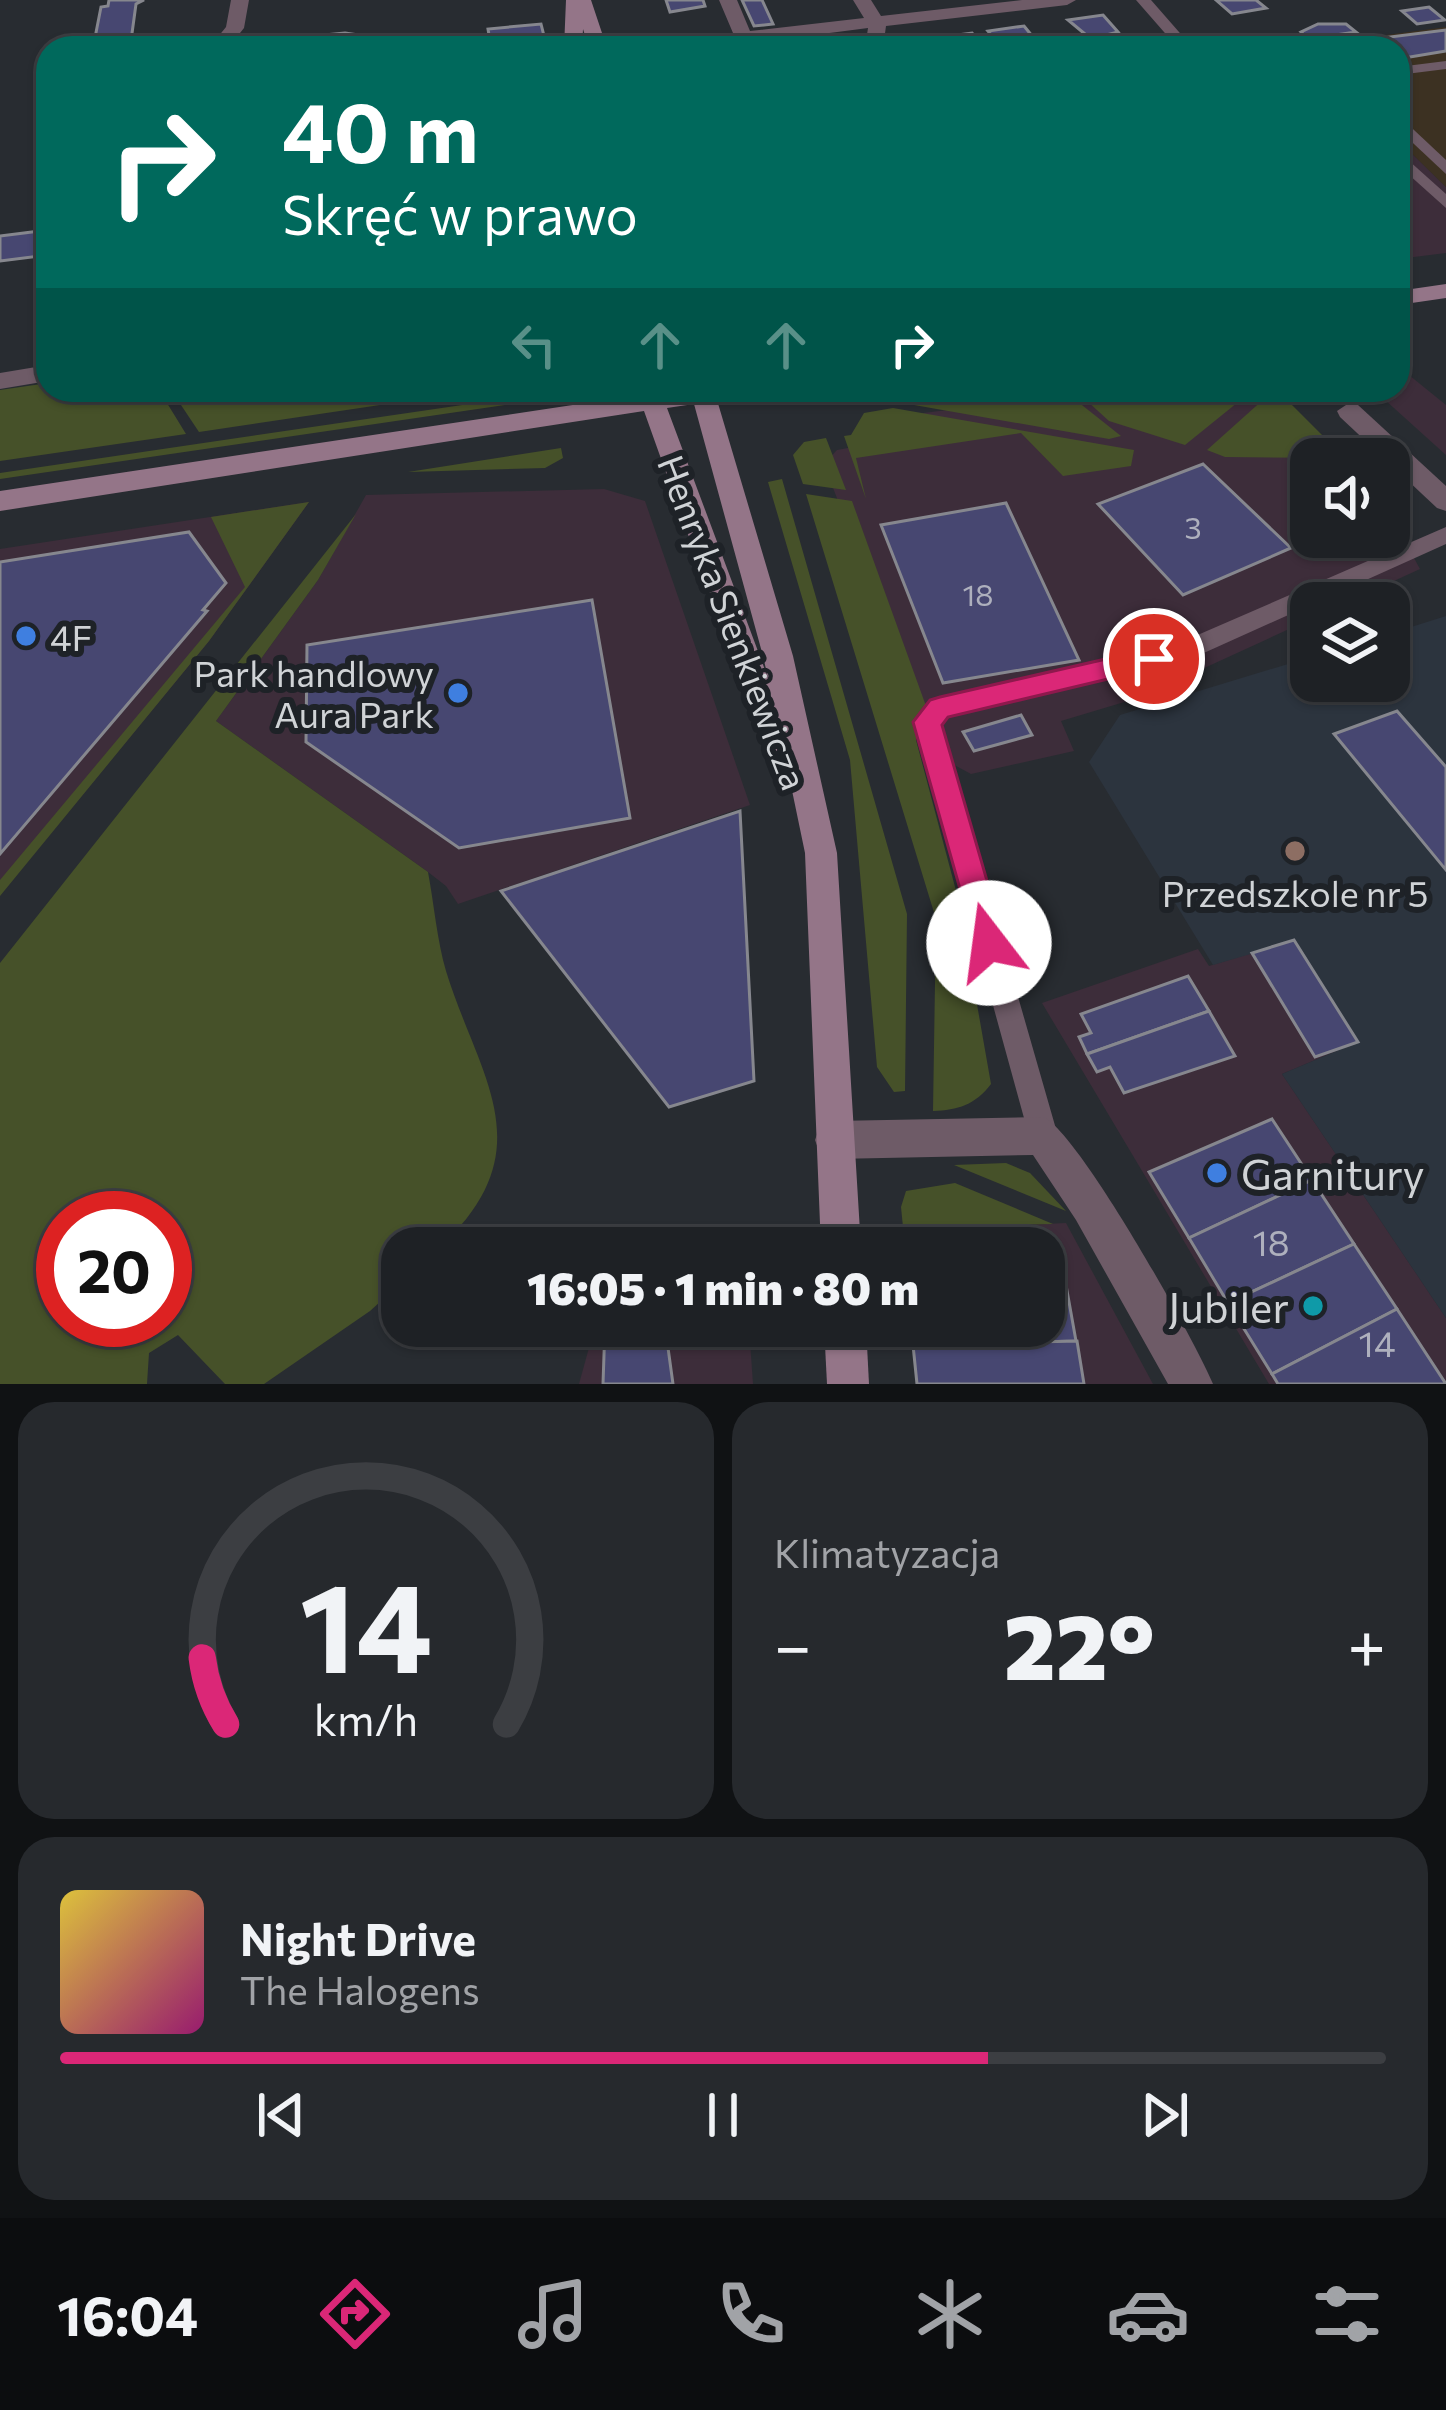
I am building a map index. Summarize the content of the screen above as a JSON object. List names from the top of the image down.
{
  "streets": {
    "street": ["Henryka Sienkiewicza"]
  },
  "places": [
    "4F",
    "Park handlowy Aura Park",
    "Przedszkole nr 5",
    "Garnitury",
    "Jubiler"
  ],
  "house_numbers": [
    "3",
    "18",
    "18",
    "14"
  ],
  "page": {
    "turn": ["40 m", "Skręć w prawo"],
    "limit": "20",
    "trip": "16:05 · 1 min · 80 m",
    "tile": "Klimatyzacja",
    "heat": ["−", "22°", "+"],
    "song": ["Night Drive", "The Halogens"],
    "tabs": "16:04",
    "gauge": ["14", "km/h"]
  }
}
